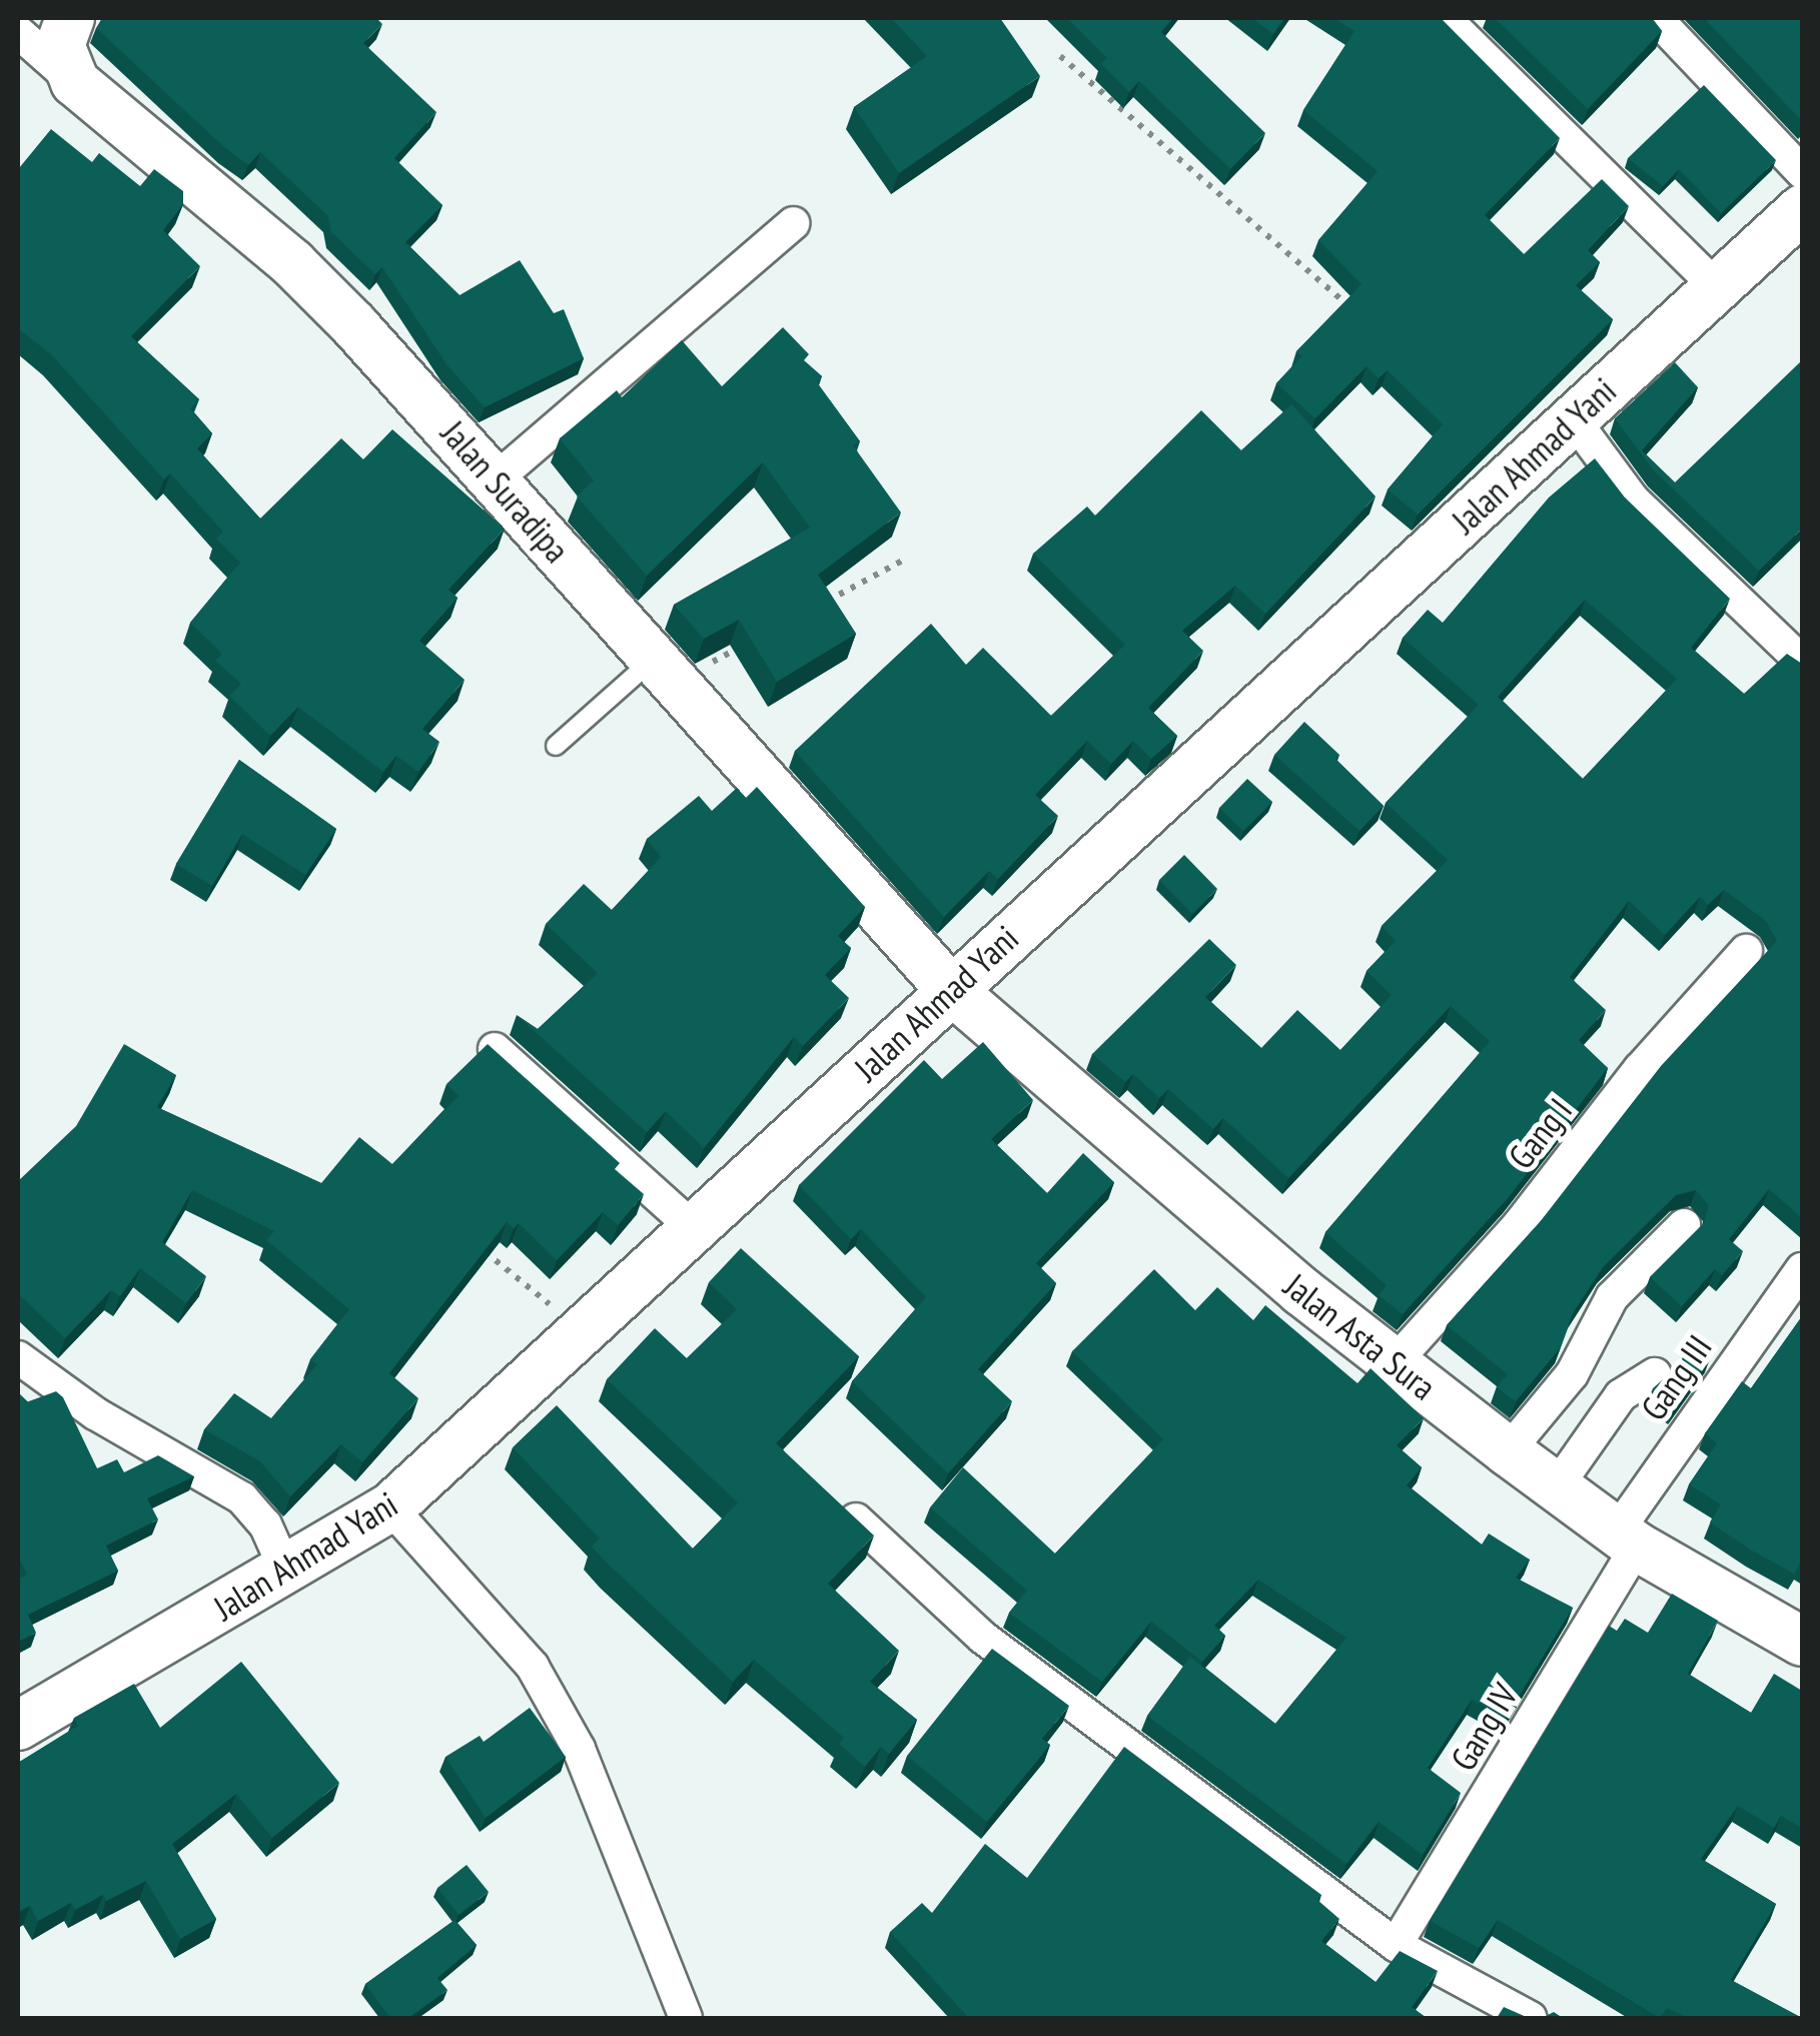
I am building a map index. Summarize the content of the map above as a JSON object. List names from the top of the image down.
{
  "streets": {
    "street": [
      "Jalan Ahmad Yani",
      "Jalan Suradipa",
      "Gang I",
      "Jalan Asta Sura",
      "Gang III",
      "Gang IV"
    ]
  },
  "crossings": [
    ["Jalan Ahmad Yani", "Jalan Suradipa"],
    ["Jalan Ahmad Yani", "Jalan Asta Sura"],
    ["Jalan Suradipa", "Jalan Asta Sura"],
    ["Gang I", "Jalan Asta Sura"],
    ["Jalan Asta Sura", "Gang III"],
    ["Jalan Asta Sura", "Gang IV"],
    ["Gang III", "Gang IV"]
  ]
}
